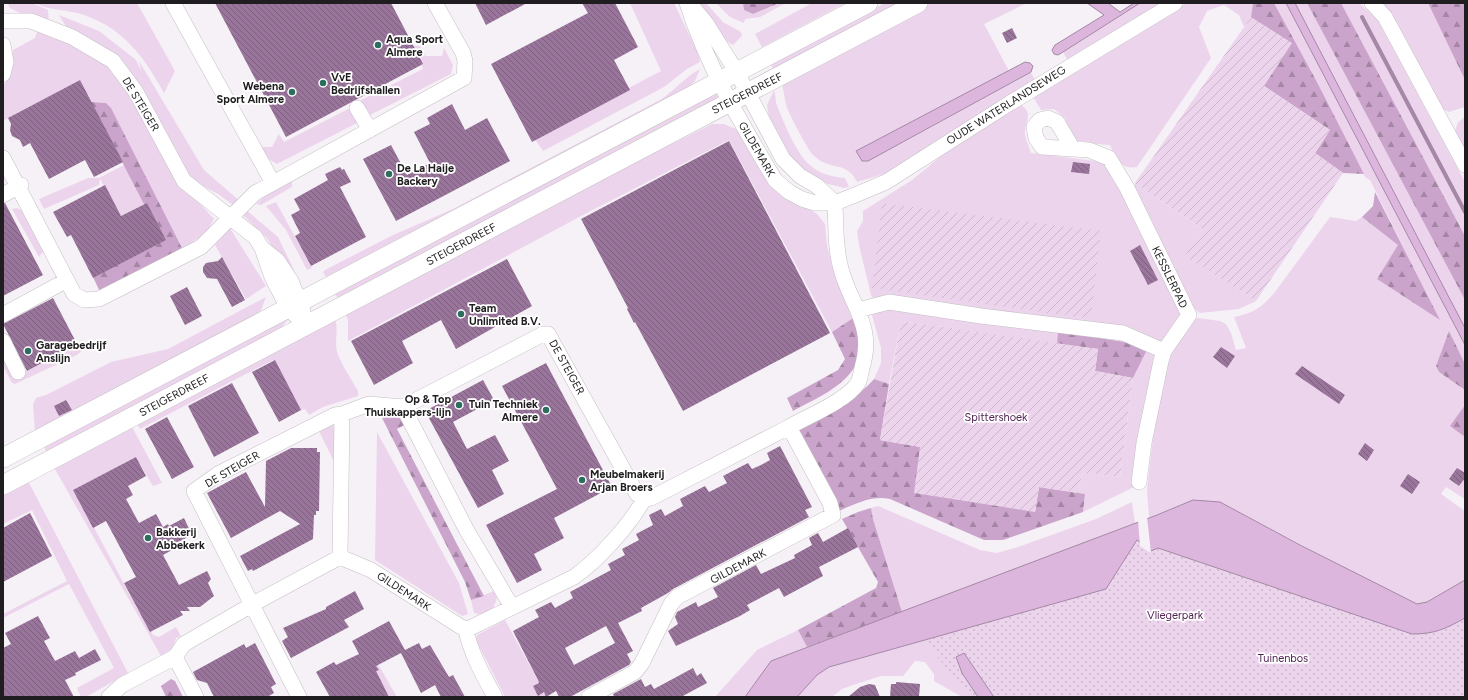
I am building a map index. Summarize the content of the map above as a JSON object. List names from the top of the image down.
{
  "streets": {
    "main road": ["STEIGERDREEF"],
    "street": [
      "DE STEIGER",
      "OUDE WATERLANDSEWEG",
      "GILDEMARK",
      "KESSLERPAD"
    ]
  },
  "crossings": [
    ["STEIGERDREEF", "DE STEIGER"],
    ["STEIGERDREEF", "GILDEMARK"],
    ["OUDE WATERLANDSEWEG", "GILDEMARK"]
  ],
  "parks": ["Spittershoek", "Vliegerpark", "Tuinenbos"],
  "places": [
    "Aqua Sport Almere",
    "VvE Bedrijfshallen",
    "Webena Sport Almere",
    "De La Haije Backery",
    "Team Unlimited B.V.",
    "Garagebedrijf Anslijn",
    "Op & Top Thuiskappers-lijn",
    "Tuin Techniek Almere",
    "Meubelmakerij Arjan Broers",
    "Bakkerij Abbekerk"
  ]
}
